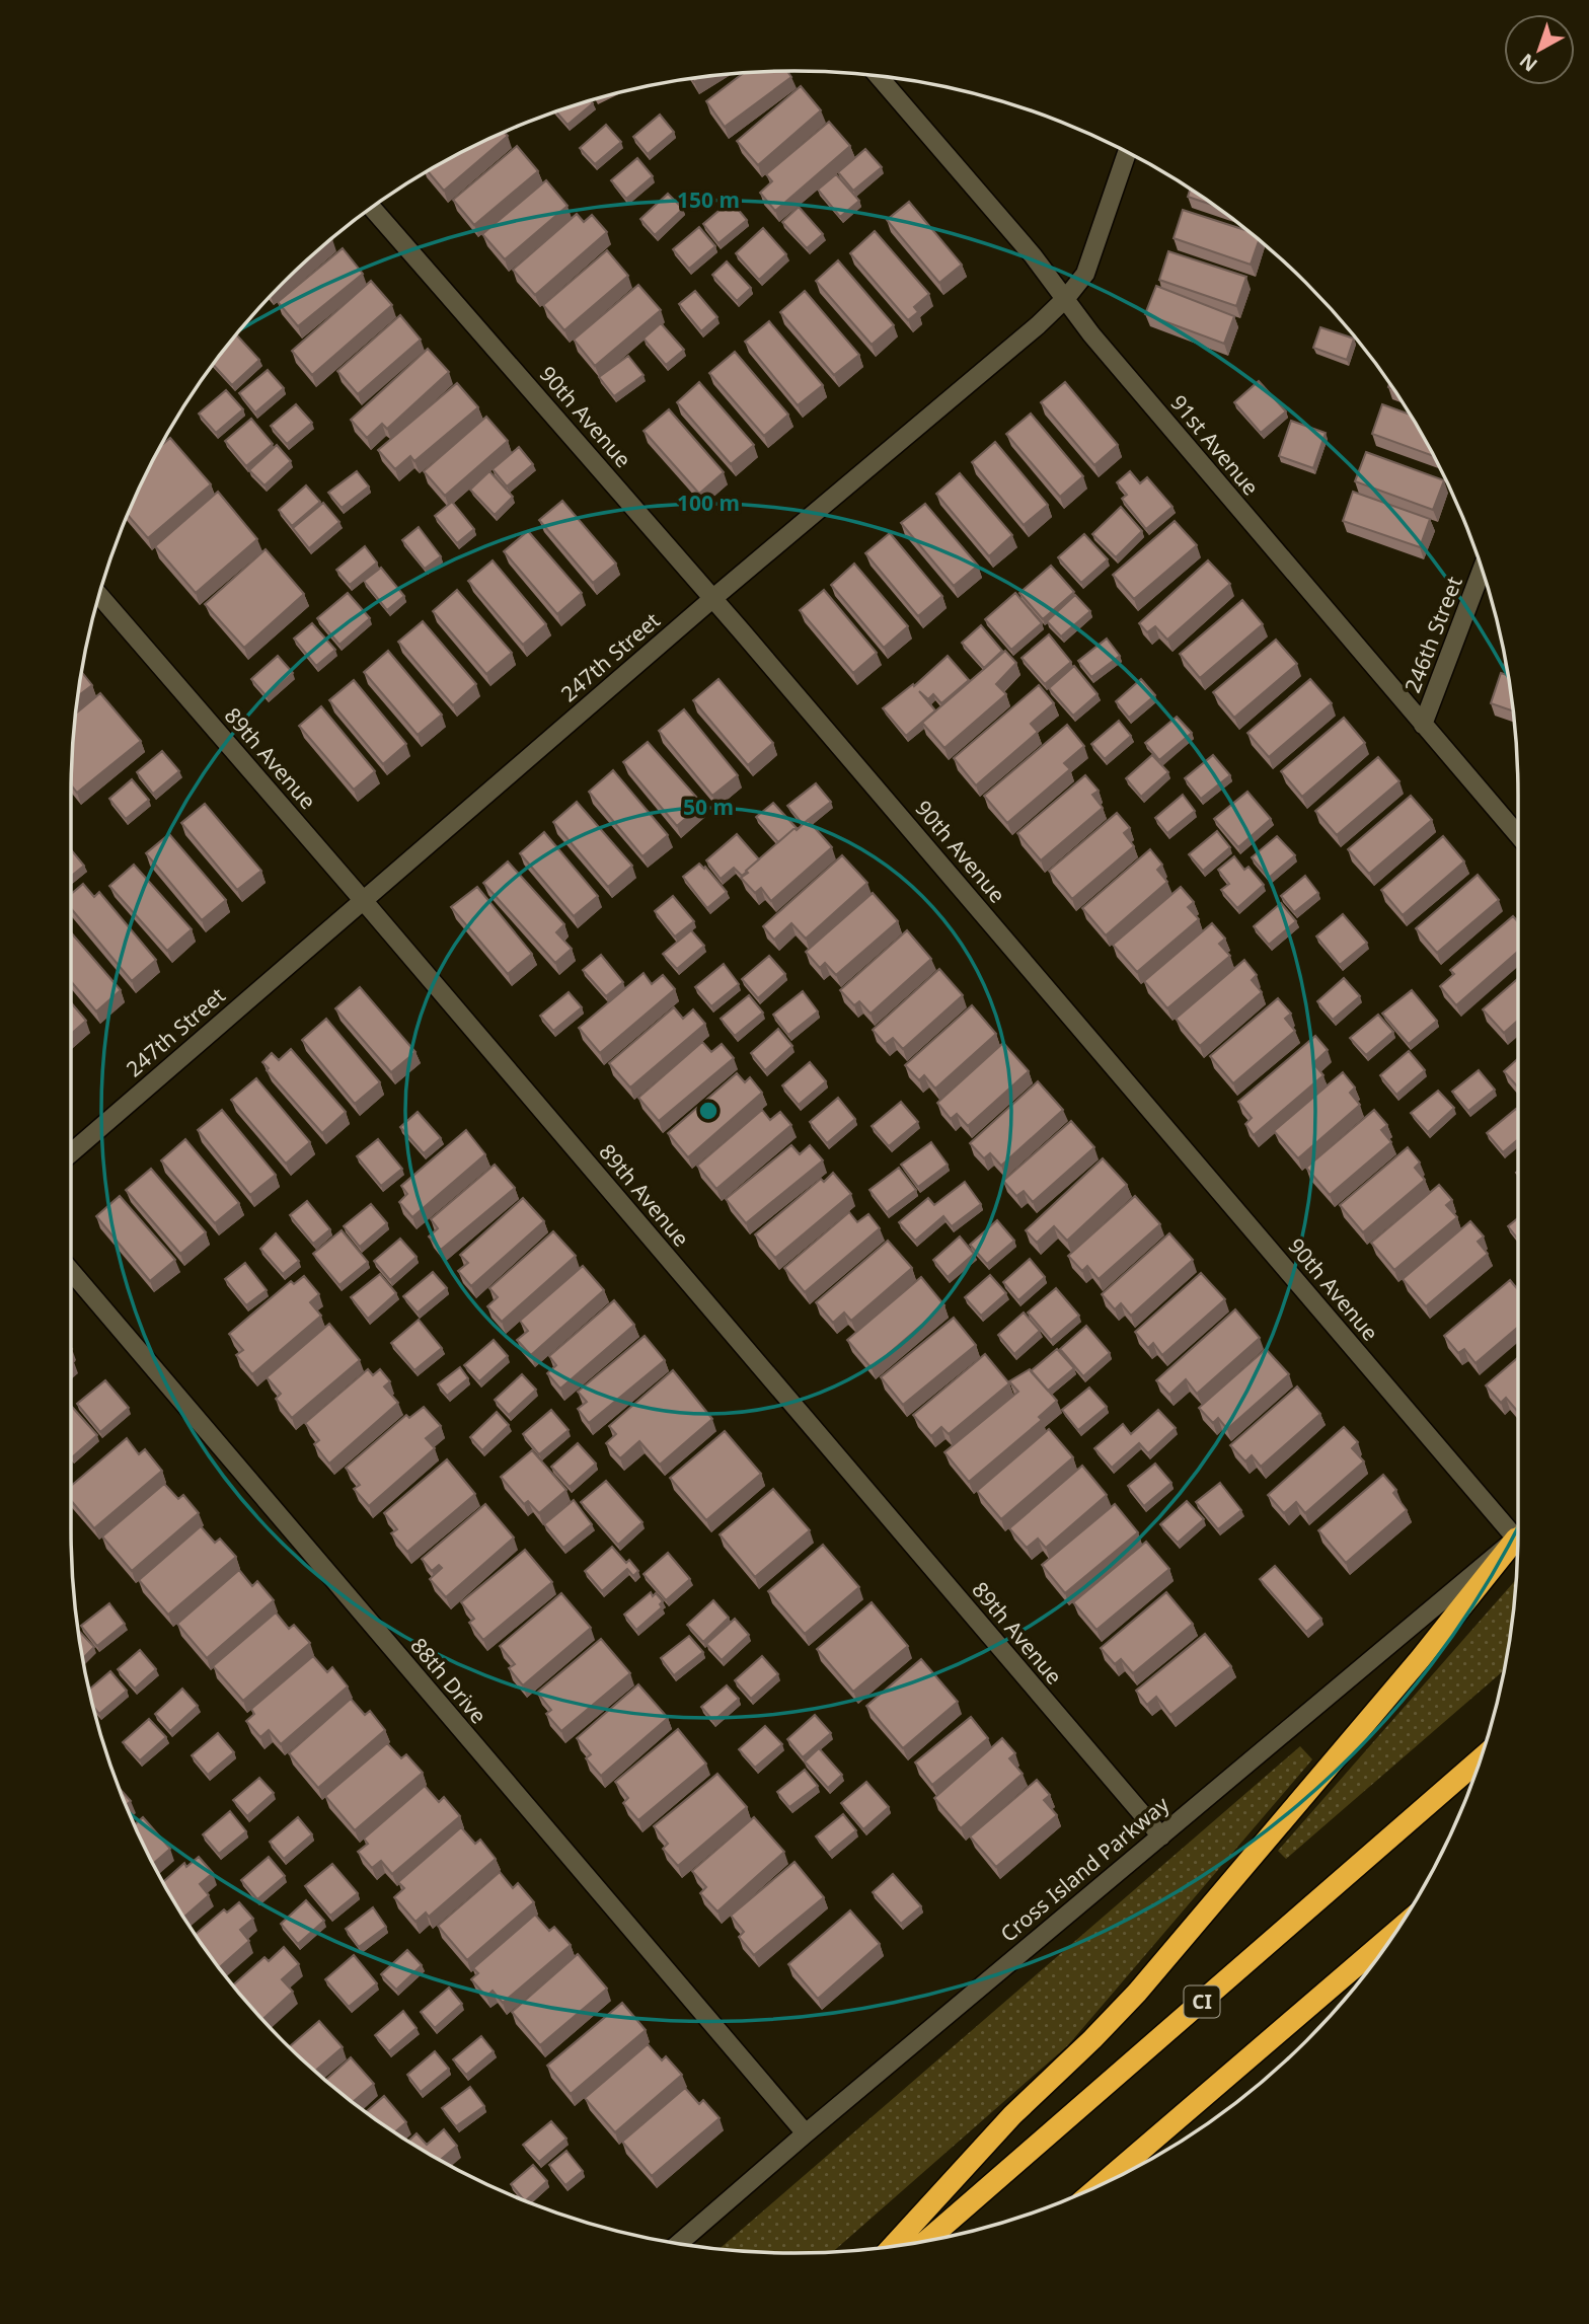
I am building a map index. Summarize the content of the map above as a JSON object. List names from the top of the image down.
{
  "streets": {
    "highway": ["CI"],
    "street": [
      "90th Avenue",
      "91st Avenue",
      "246th Street",
      "247th Street",
      "89th Avenue",
      "88th Drive",
      "Cross Island Parkway"
    ]
  },
  "crossings": [
    ["90th Avenue", "247th Street"],
    ["91st Avenue", "246th Street"],
    ["91st Avenue", "247th Street"],
    ["247th Street", "89th Avenue"],
    ["89th Avenue", "Cross Island Parkway"],
    ["88th Drive", "Cross Island Parkway"]
  ],
  "north": "bottom left",
  "rings": ["150 m", "100 m", "50 m"]
}
